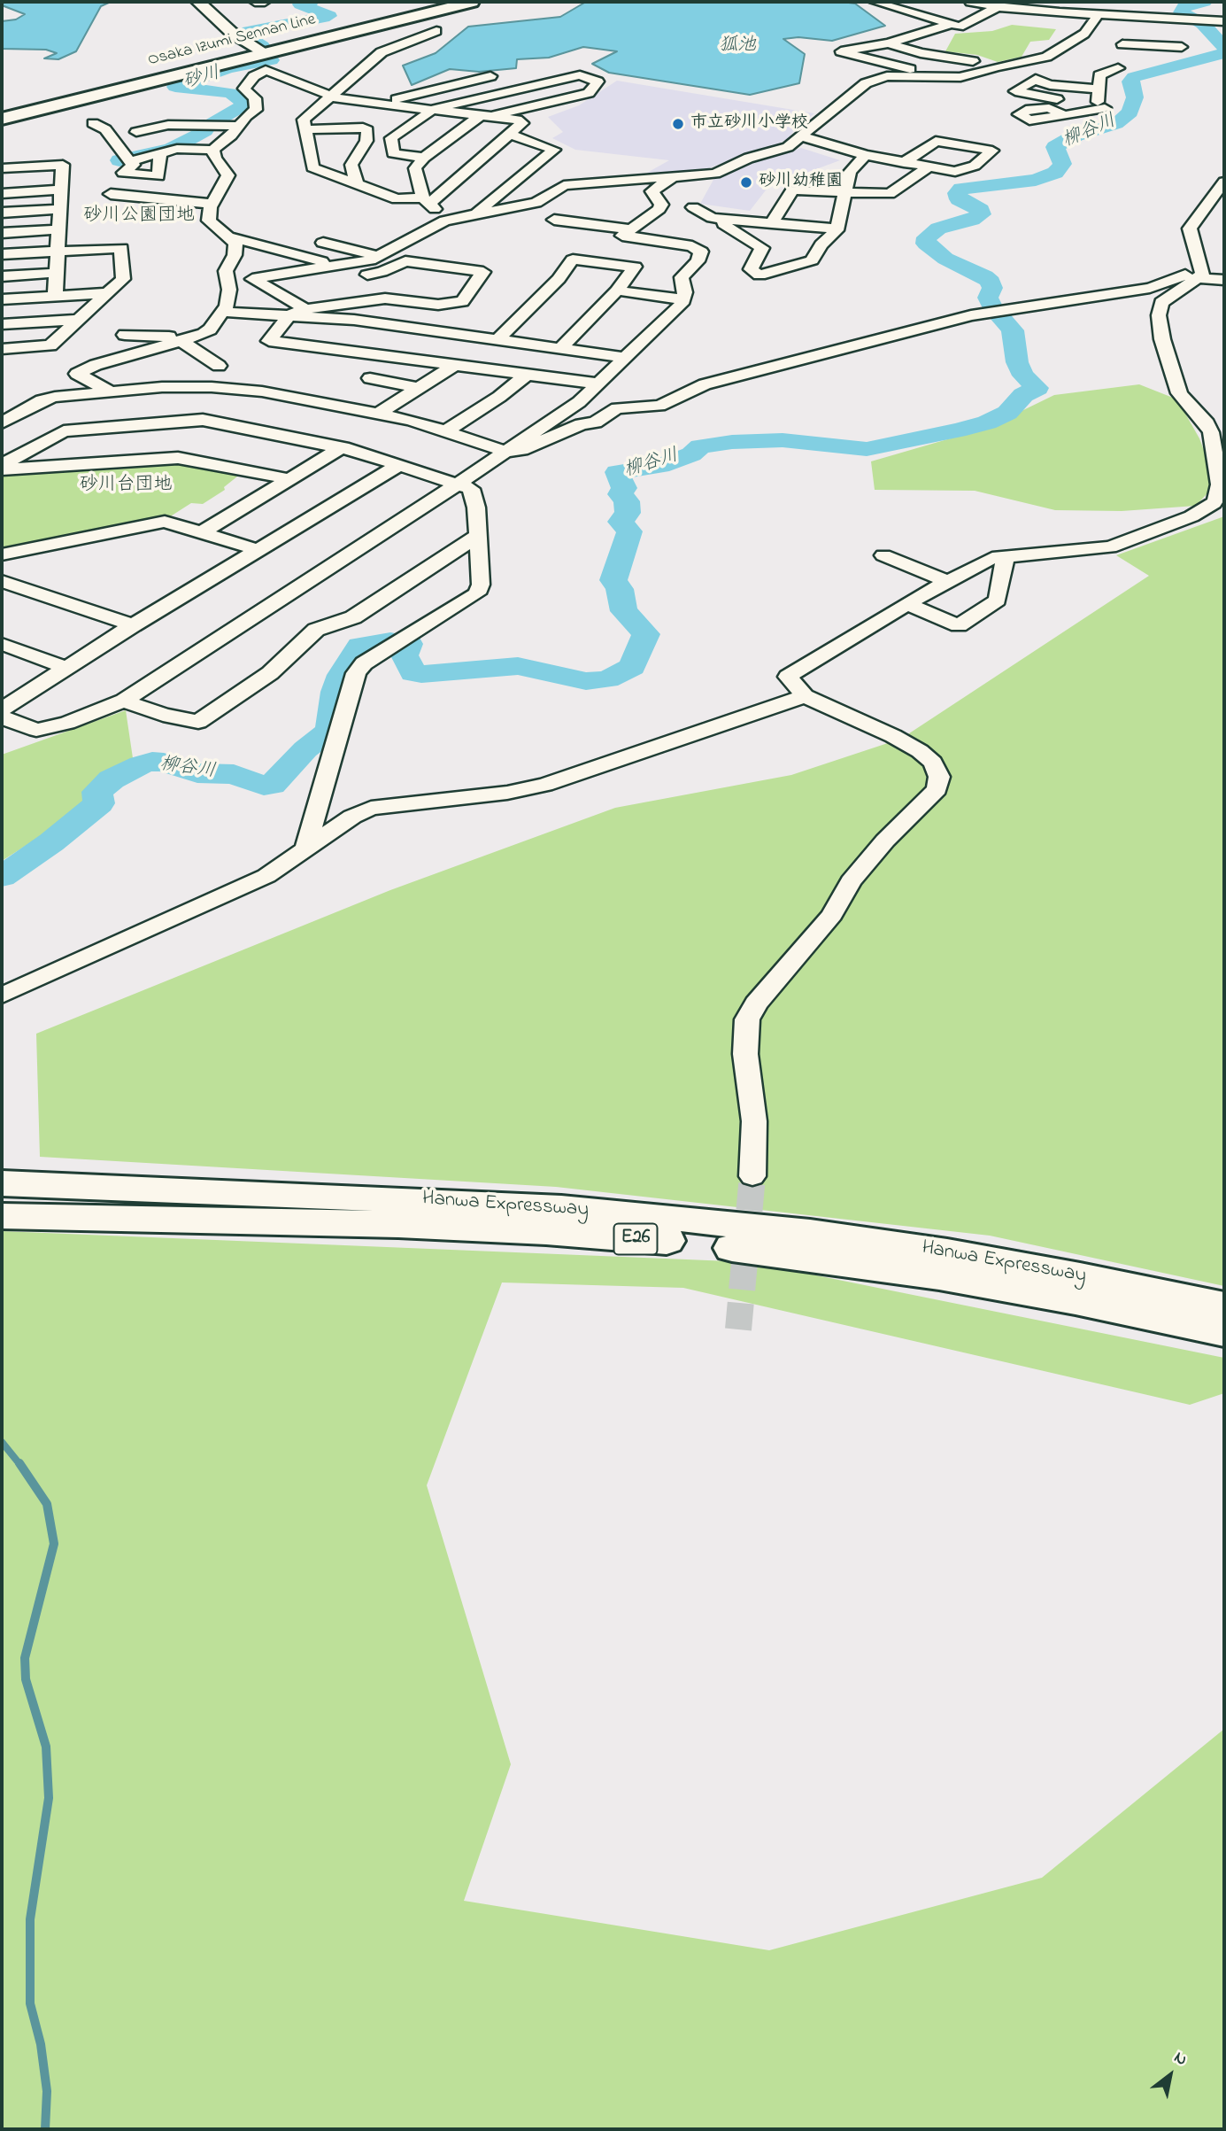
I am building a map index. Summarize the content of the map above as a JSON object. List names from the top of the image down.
{
  "streets": {
    "main road": ["Osaka Izumi Sennan Line", "Hanwa Expressway", "E26"]
  },
  "districts": ["砂川公園団地", "砂川台団地"],
  "water": ["狐池", "砂川", "柳谷川"],
  "places": ["市立砂川小学校", "砂川幼稚園"],
  "north": "top right"
}
